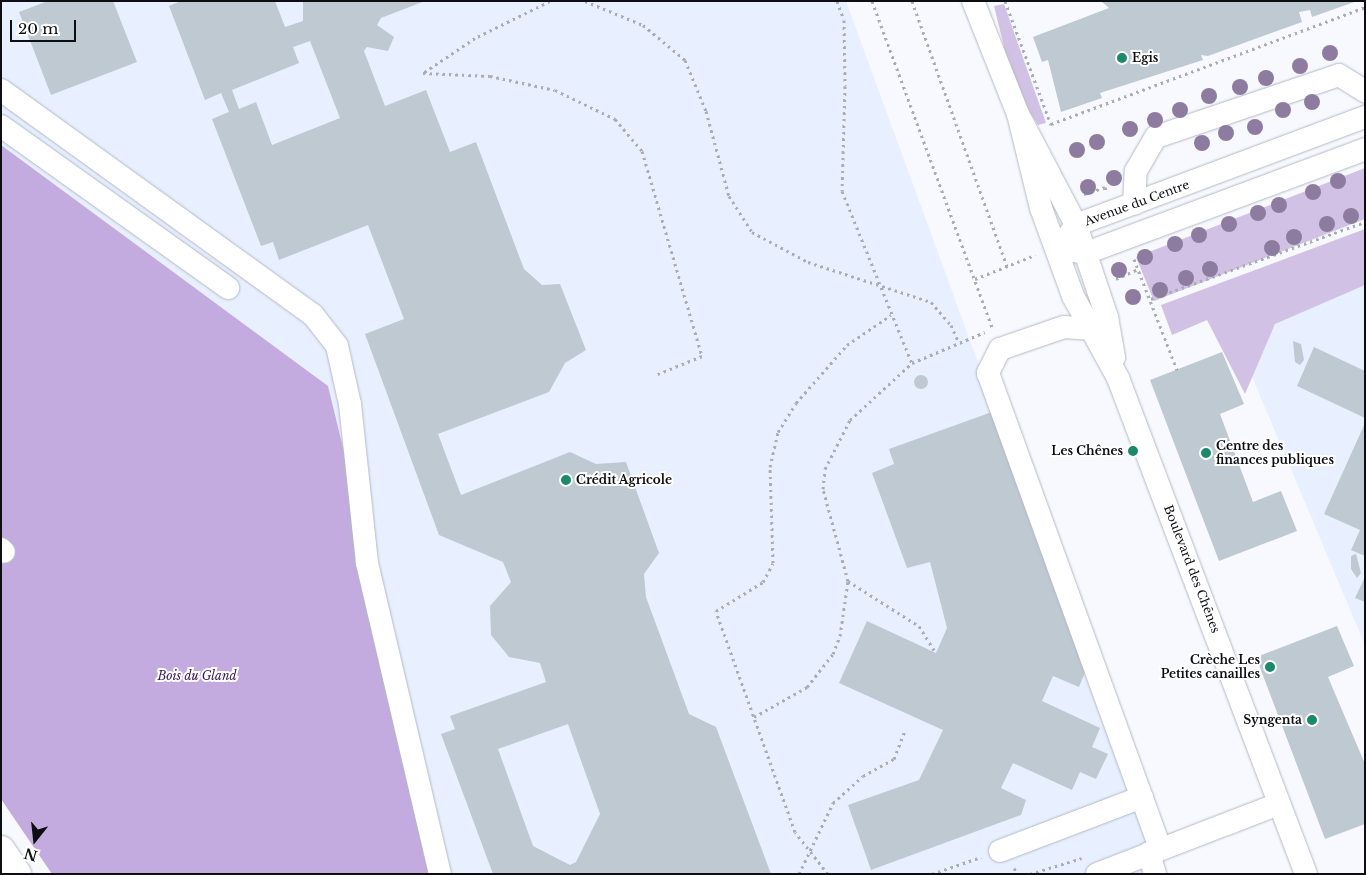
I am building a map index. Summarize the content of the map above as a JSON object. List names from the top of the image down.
{
  "streets": {
    "street": ["Avenue du Centre", "Boulevard des Chênes"]
  },
  "crossings": [
    ["Avenue du Centre", "Boulevard des Chênes"]
  ],
  "parks": ["Bois du Gland"],
  "places": [
    "Egis",
    "Les Chênes",
    "Centre des finances publiques",
    "Crédit Agricole",
    "Crèche Les Petites canailles",
    "Syngenta"
  ],
  "scale_bar": "20 m",
  "north": "bottom"
}
